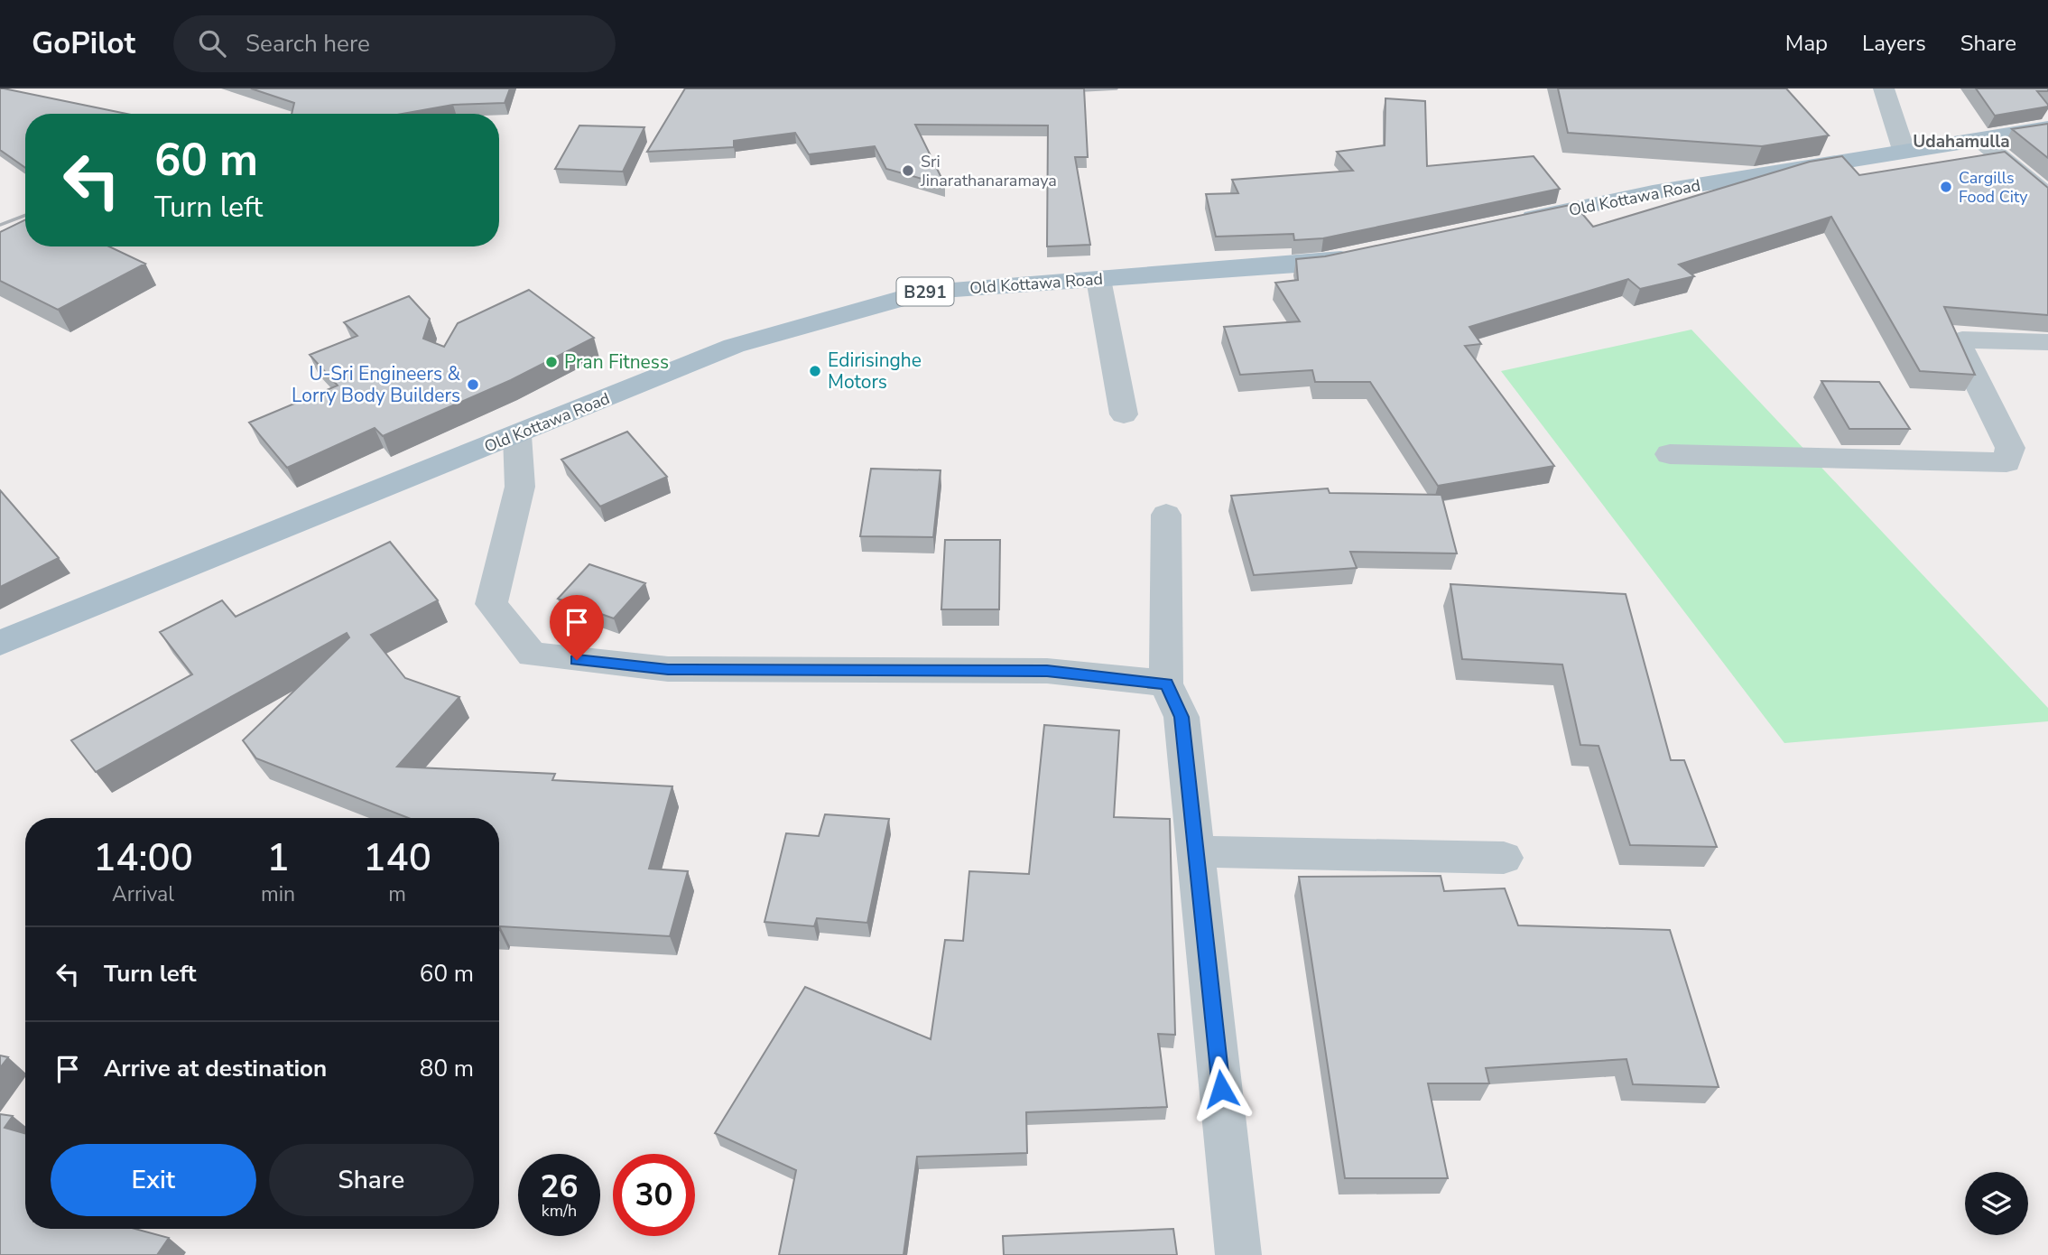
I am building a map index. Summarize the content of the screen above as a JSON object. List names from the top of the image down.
{
  "streets": {
    "main road": ["Old Kottawa Road", "B291"]
  },
  "districts": ["Udahamulla"],
  "places": [
    "Sri Jinarathanaramaya",
    "Cargills Food City",
    "Pran Fitness",
    "Edirisinghe Motors",
    "U-Sri Engineers & Lorry Body Builders"
  ],
  "page": {
    "header": "GoPilot",
    "search": "Search here",
    "nav": ["Map", "Layers", "Share"],
    "turn": ["60 m", "Turn left"],
    "eta": [
      "14:00",
      "Arrival",
      "1",
      "min",
      "140",
      "m"
    ],
    "list": [
      {
        "name": "Turn left",
        "value": "60 m"
      },
      {
        "name": "Arrive at destination",
        "value": "80 m"
      }
    ],
    "buttons": ["Exit", "Share"],
    "speed": "26 km/h",
    "limit": "30"
  }
}
